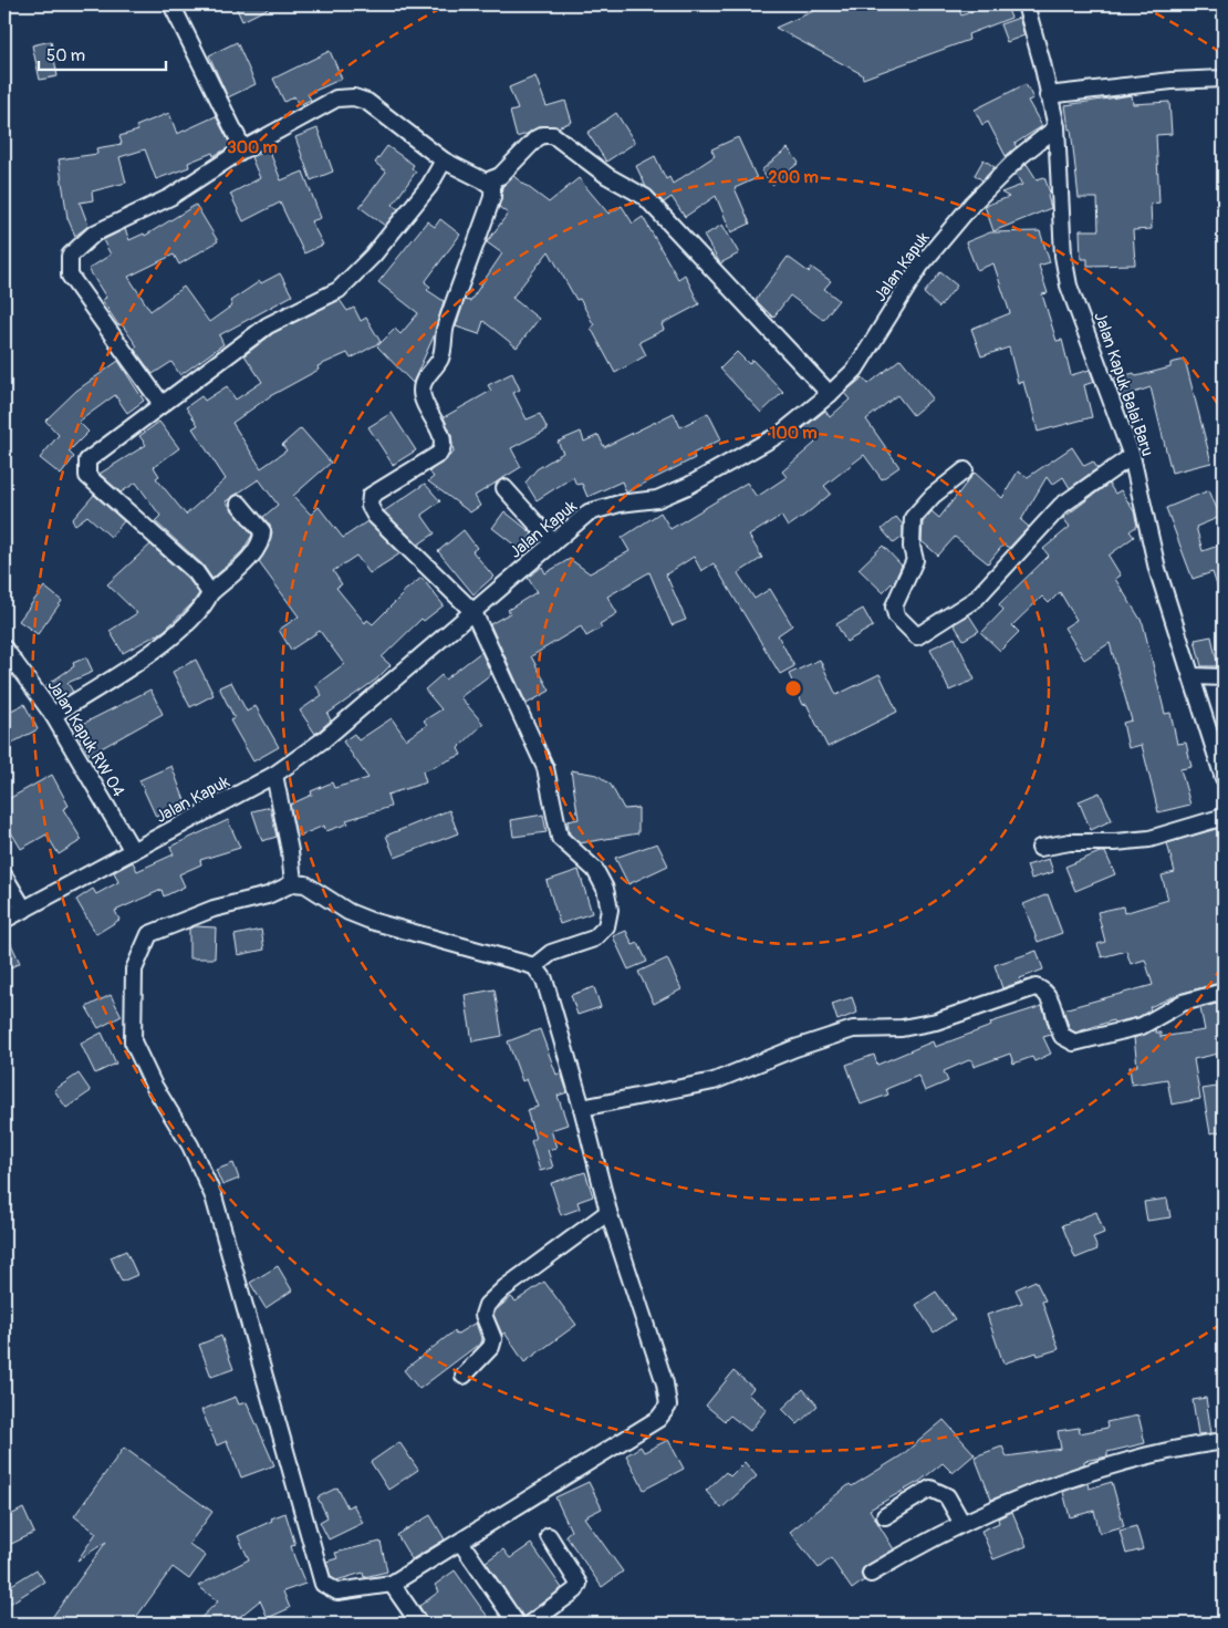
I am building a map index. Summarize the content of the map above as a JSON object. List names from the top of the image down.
{
  "streets": {
    "street": ["Jalan Kapuk", "Jalan Kapuk Balai Baru", "Jalan Kapuk RW 04"]
  },
  "crossings": [
    ["Jalan Kapuk", "Jalan Kapuk Balai Baru"],
    ["Jalan Kapuk", "Jalan Kapuk RW 04"]
  ],
  "scale_bar": "50 m",
  "rings": ["300 m", "200 m", "100 m"]
}
